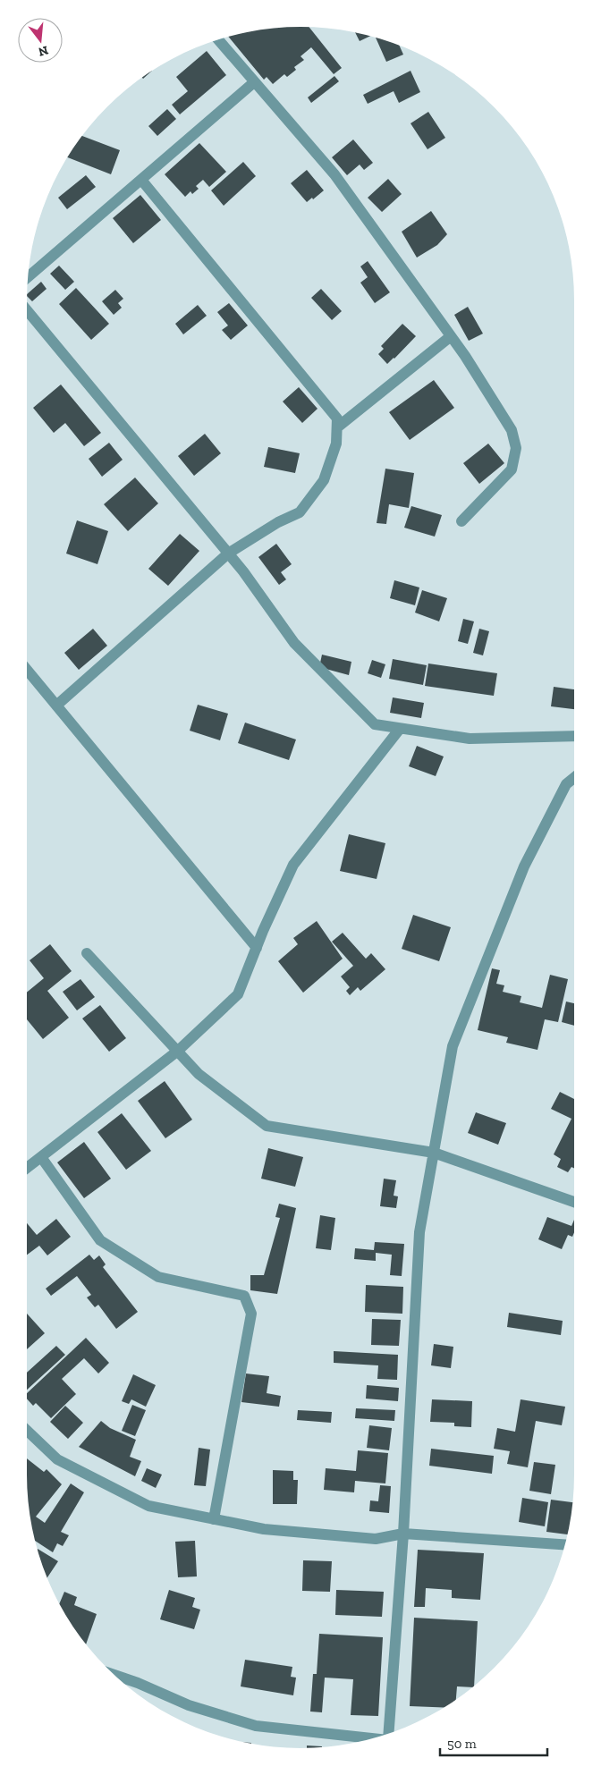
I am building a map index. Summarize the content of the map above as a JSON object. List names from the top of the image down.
{
  "scale_bar": "50 m",
  "north": "bottom"
}
